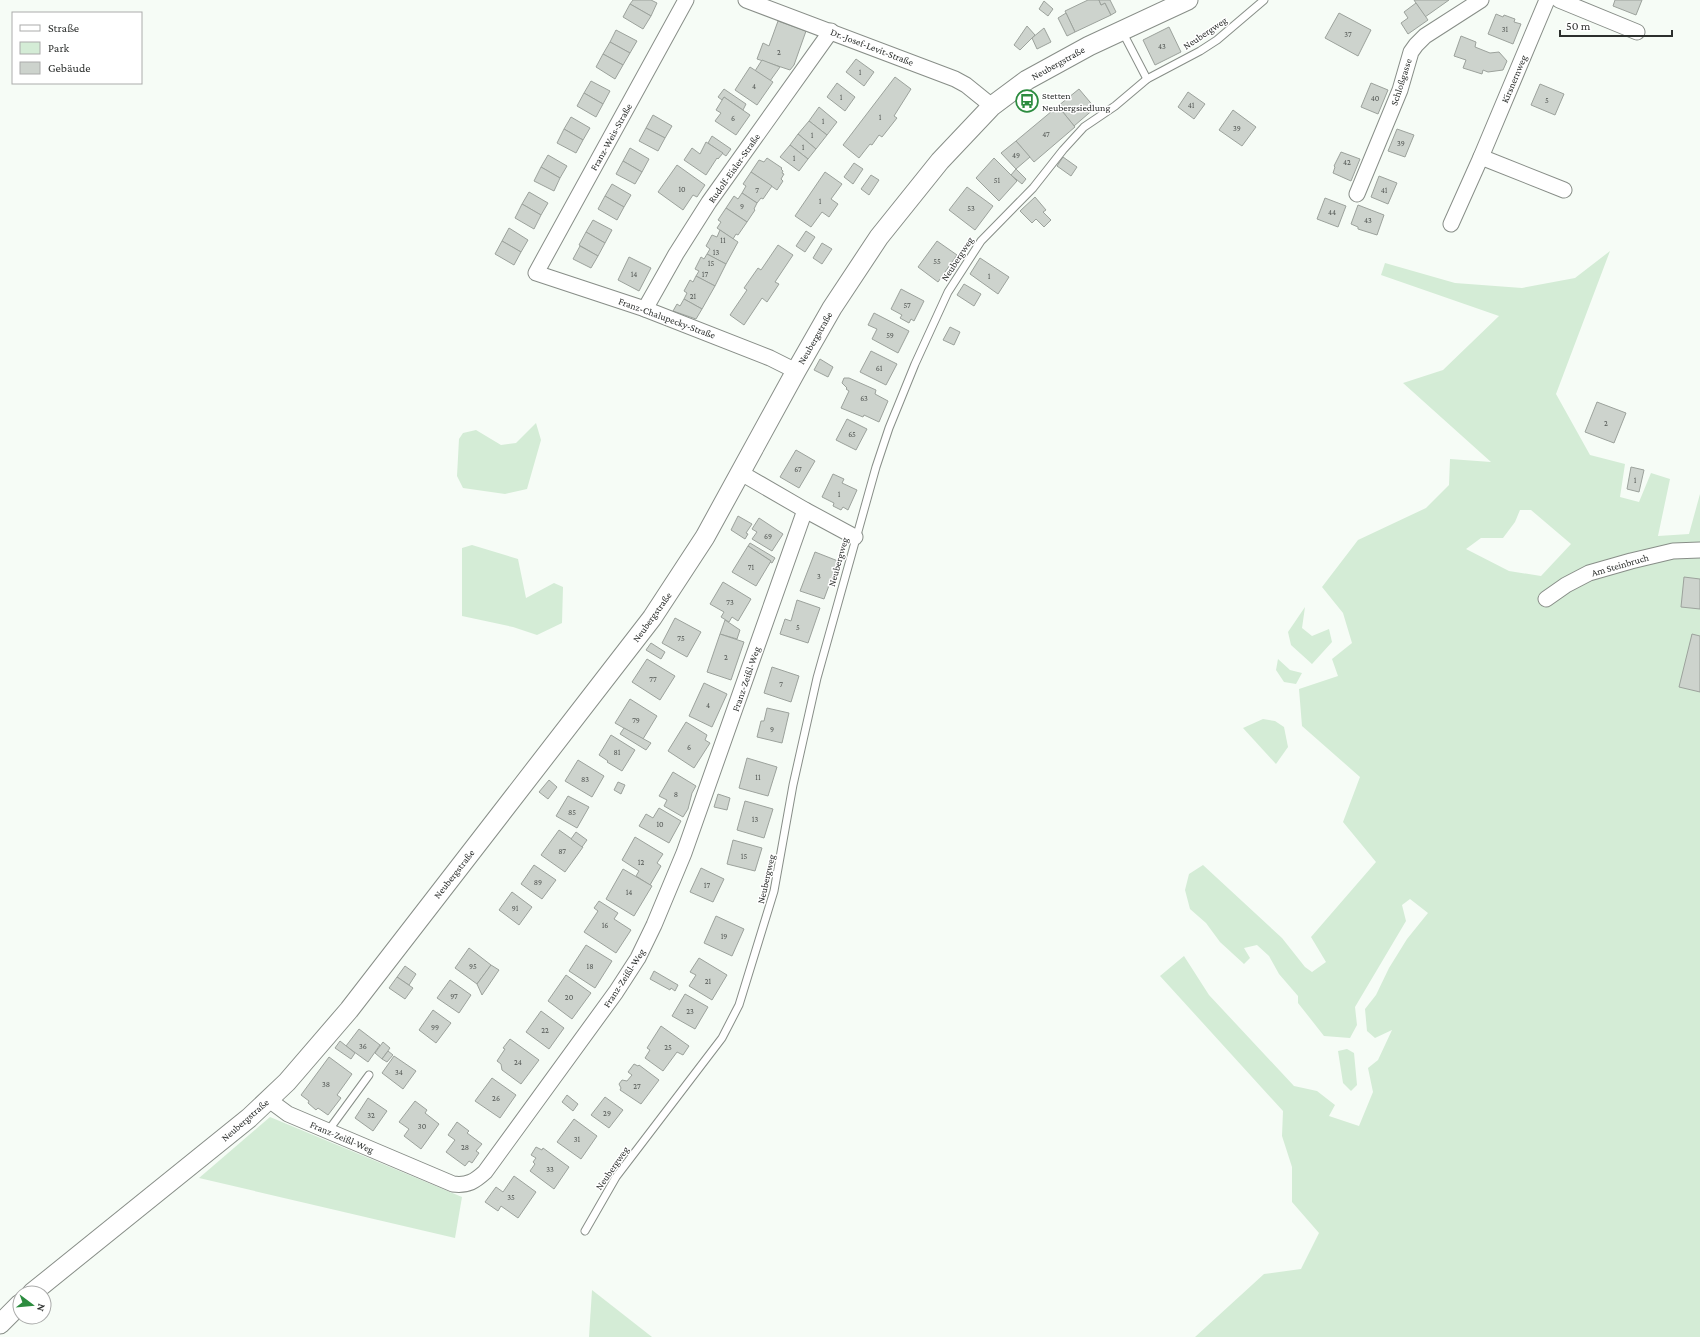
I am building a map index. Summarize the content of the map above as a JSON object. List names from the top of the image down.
{
  "streets": {
    "street": [
      "Dr.-Josef-Levit-Straße",
      "Neubergstraße",
      "Kirsnernweg",
      "Schloßgasse",
      "Franz-Weis-Straße",
      "Rudolf-Eisler-Straße",
      "Franz-Chalupecky-Straße",
      "Am Steinbruch",
      "Franz-Zeißl-Weg"
    ],
    "lane": ["Neubergweg"]
  },
  "crossings": [
    ["Dr.-Josef-Levit-Straße", "Neubergstraße"],
    ["Dr.-Josef-Levit-Straße", "Rudolf-Eisler-Straße"],
    ["Neubergstraße", "Franz-Chalupecky-Straße"],
    ["Neubergstraße", "Franz-Zeißl-Weg"],
    ["Franz-Weis-Straße", "Franz-Chalupecky-Straße"],
    ["Rudolf-Eisler-Straße", "Franz-Chalupecky-Straße"]
  ],
  "places": {
    "bus stop": ["Stetten Neubergsiedlung"]
  },
  "house_numbers": [
    "31",
    "37",
    "43",
    "2",
    "1",
    "4",
    "1",
    "40",
    "5",
    "41",
    "1",
    "6",
    "1",
    "39",
    "47",
    "1",
    "39",
    "1",
    "49",
    "1",
    "42",
    "51",
    "10",
    "7",
    "41",
    "1",
    "9",
    "53",
    "44",
    "43",
    "11",
    "13",
    "55",
    "15",
    "14",
    "17",
    "1",
    "21",
    "57",
    "59",
    "61",
    "63",
    "2",
    "65",
    "67",
    "1",
    "1",
    "69",
    "71",
    "3",
    "73",
    "5",
    "75",
    "2",
    "77",
    "7",
    "4",
    "79",
    "9",
    "6",
    "81",
    "11",
    "83",
    "8",
    "85",
    "13",
    "10",
    "87",
    "15",
    "12",
    "89",
    "17",
    "14",
    "91",
    "16",
    "19",
    "95",
    "18",
    "21",
    "97",
    "20",
    "23",
    "99",
    "22",
    "36",
    "25",
    "24",
    "34",
    "38",
    "27",
    "26",
    "29",
    "32",
    "30",
    "31",
    "28",
    "33",
    "35"
  ],
  "legend": ["Straße", "Park", "Gebäude"],
  "scale_bar": "50 m",
  "north": "right"
}
